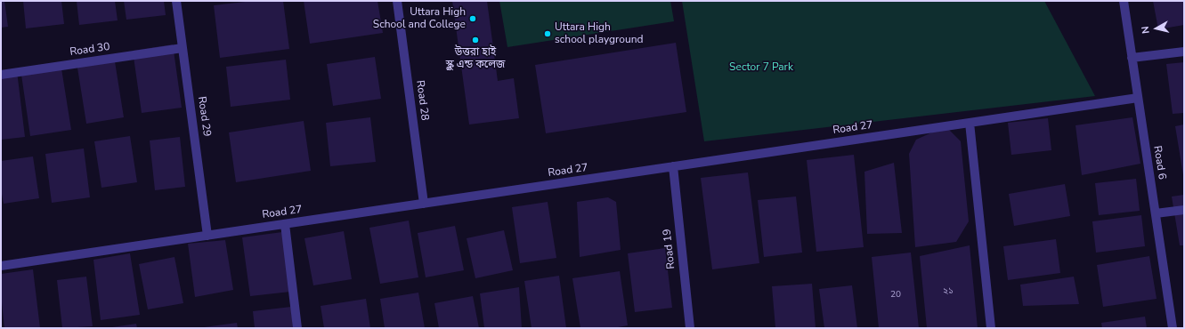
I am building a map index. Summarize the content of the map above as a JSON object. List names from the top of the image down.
{
  "streets": {
    "street": [
      "Road 30",
      "Road 28",
      "Road 29",
      "Road 27",
      "Road 6",
      "Road 19"
    ]
  },
  "crossings": [
    ["Road 30", "Road 29"],
    ["Road 28", "Road 27"],
    ["Road 29", "Road 27"],
    ["Road 27", "Road 6"],
    ["Road 27", "Road 19"]
  ],
  "parks": ["Sector 7 Park"],
  "places": ["Uttara High School and College", "Uttara High school playground", "উত্তরা হাই স্কুল এন্ড কলেজ"],
  "house_numbers": ["২১", "20"],
  "north": "left"
}
